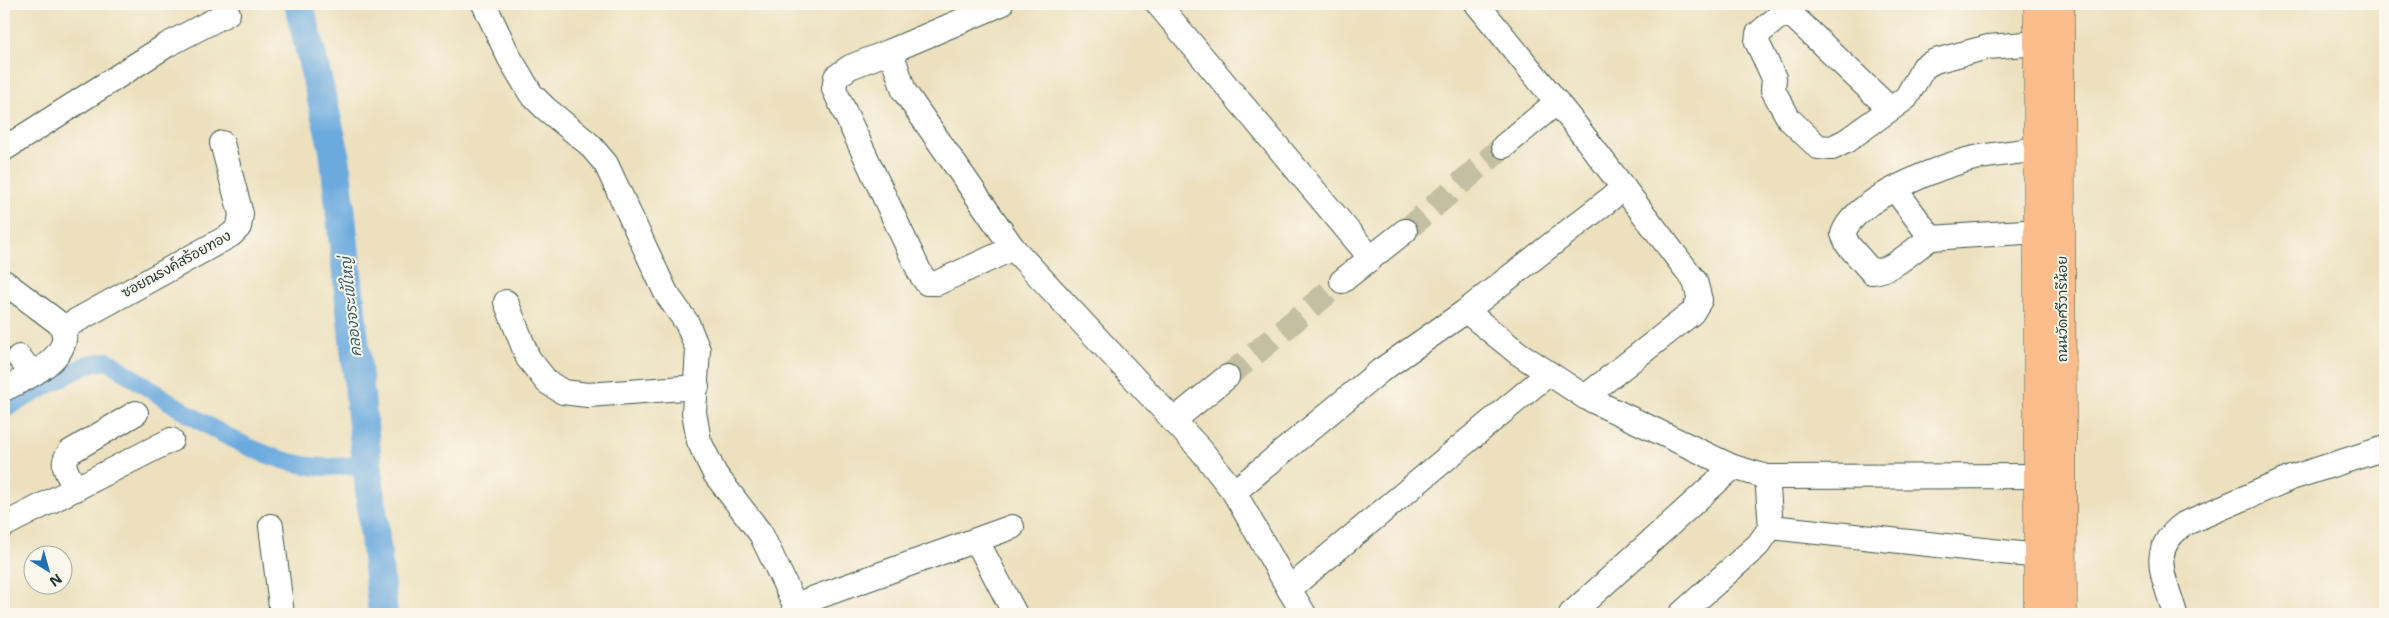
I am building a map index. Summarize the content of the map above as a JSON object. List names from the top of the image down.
{
  "streets": {
    "main road": ["ถนนวัดศรีวารีน้อย"],
    "street": ["ซอยณรงค์สร้อยทอง"]
  },
  "water": ["คลองจระเข้ใหญ่"],
  "north": "bottom right"
}
